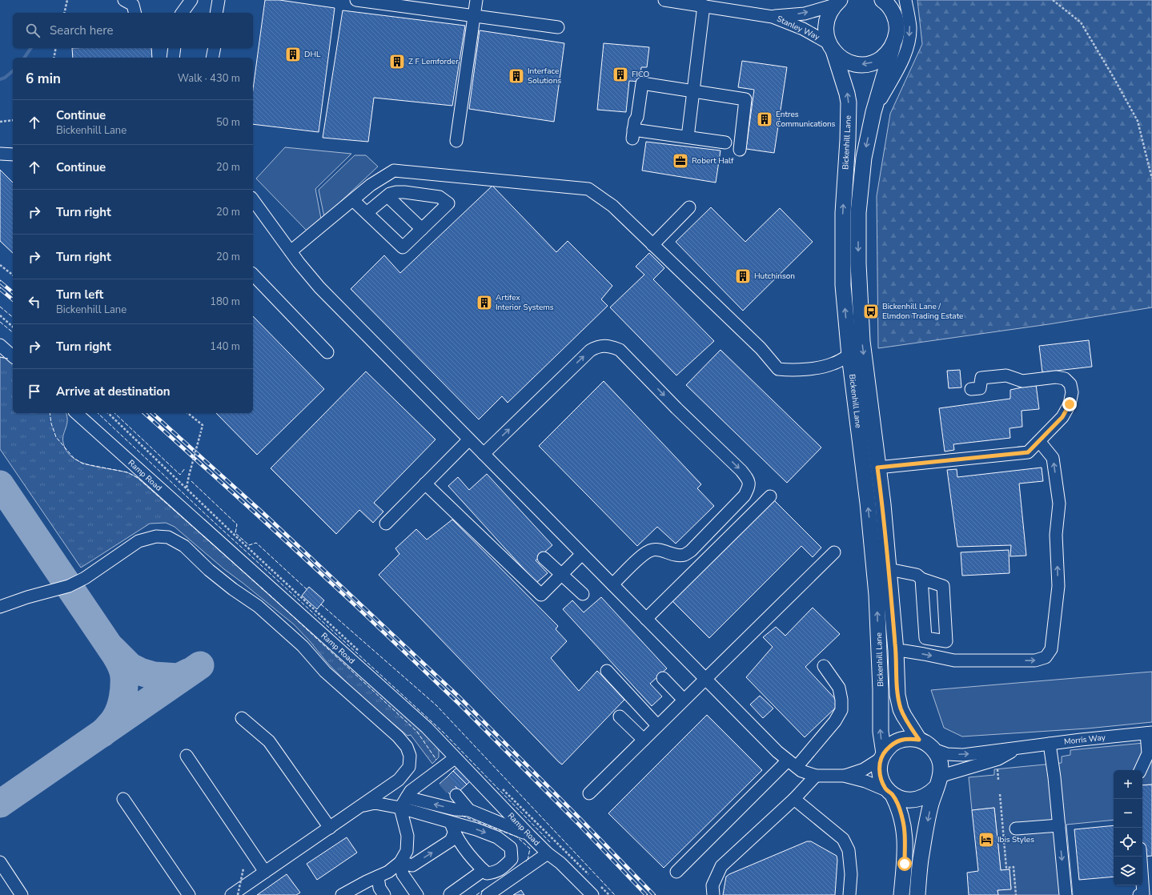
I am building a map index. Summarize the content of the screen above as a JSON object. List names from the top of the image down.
{
  "streets": {
    "main road": ["Bickenhill Lane"],
    "street": ["Stanley Way", "Ramp Road", "Morris Way"]
  },
  "crossings": [
    ["Stanley Way", "Bickenhill Lane"],
    ["Bickenhill Lane", "Morris Way"]
  ],
  "one_way": ["Stanley Way"],
  "places": {
    "building": [
      "DHL",
      "Z F Lemforder",
      "FICO",
      "Interface Solutions",
      "Entres Communications",
      "Hutchinson",
      "Artifex Interior Systems"
    ],
    "office": ["Robert Half"],
    "bus stop": ["Bickenhill Lane / Elmdon Trading Estate"],
    "hotel": ["Ibis Styles"]
  },
  "page": {
    "search": "Search here",
    "heading": ["6 min", "Walk · 430 m"],
    "list": [
      ["Continue", "Bickenhill Lane", "50 m"],
      ["Continue", "20 m"],
      ["Turn right", "20 m"],
      ["Turn right", "20 m"],
      ["Turn left", "Bickenhill Lane", "180 m"],
      ["Turn right", "140 m"],
      "Arrive at destination"
    ],
    "map_buttons": ["+", "−"]
  }
}
